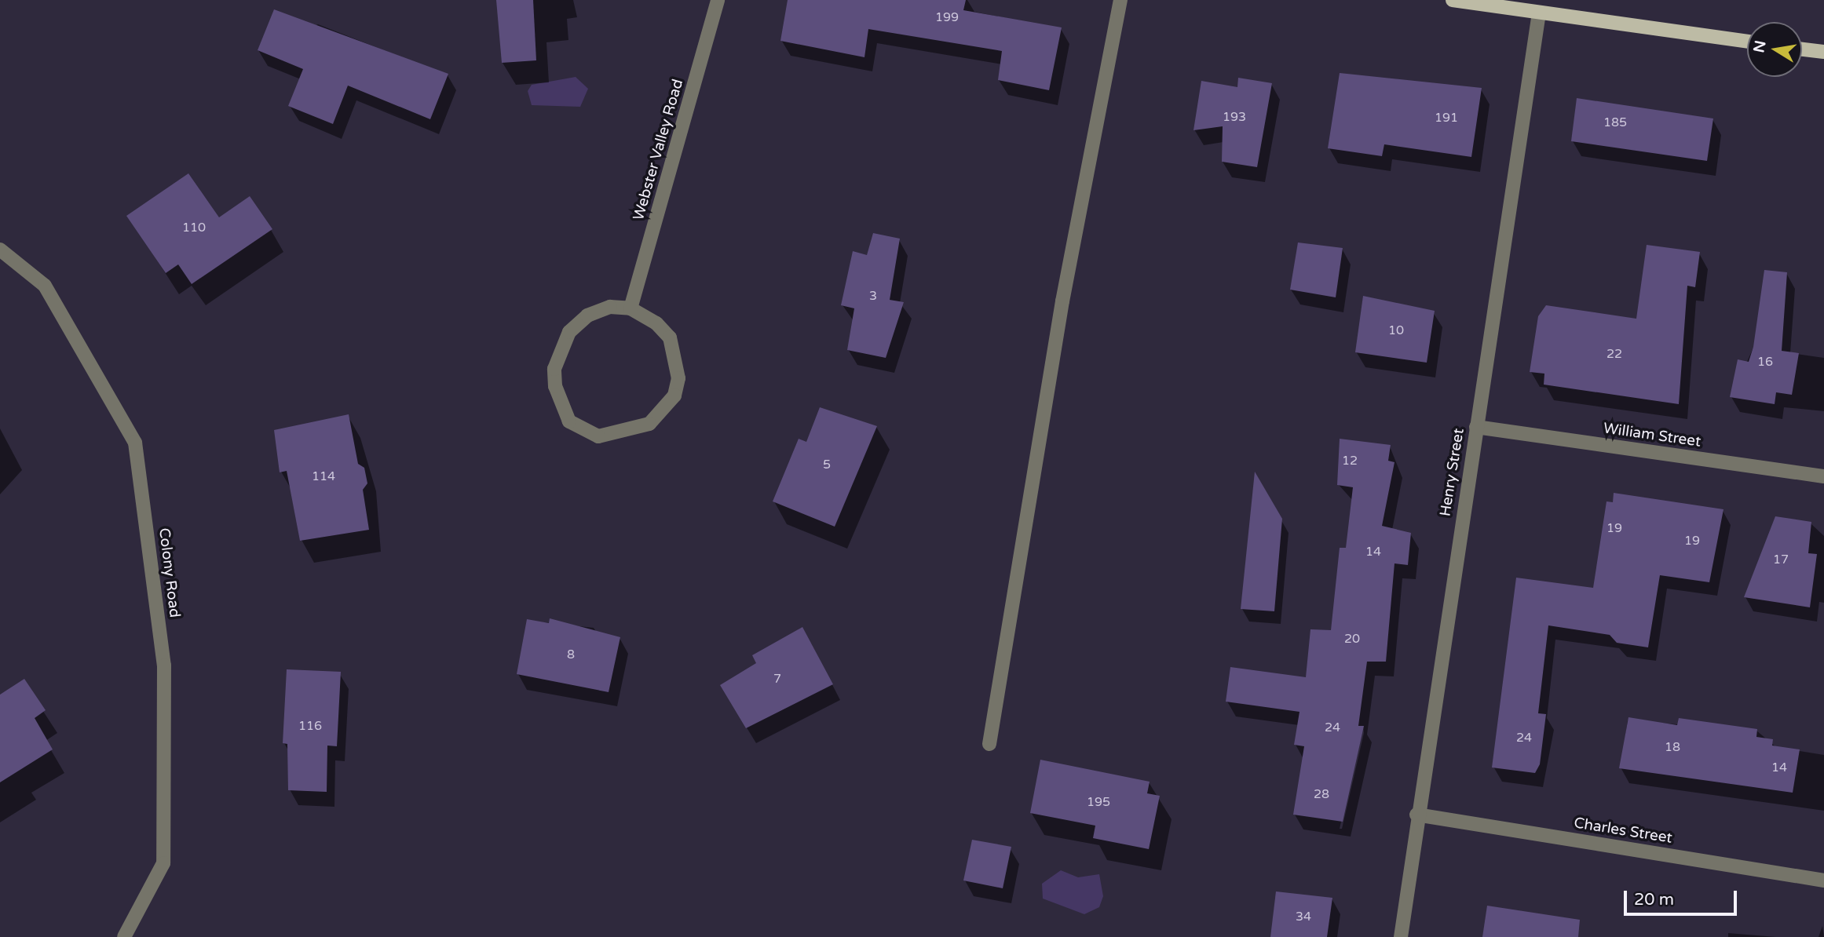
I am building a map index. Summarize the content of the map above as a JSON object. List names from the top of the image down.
{
  "streets": {
    "street": [
      "Webster Valley Road",
      "William Street",
      "Henry Street",
      "Colony Road",
      "Charles Street"
    ]
  },
  "crossings": [
    ["William Street", "Henry Street"],
    ["Henry Street", "Charles Street"]
  ],
  "house_numbers": [
    "199",
    "193",
    "191",
    "185",
    "110",
    "3",
    "10",
    "22",
    "16",
    "12",
    "5",
    "114",
    "19",
    "19",
    "14",
    "17",
    "20",
    "8",
    "7",
    "116",
    "24",
    "24",
    "18",
    "14",
    "28",
    "195",
    "34"
  ],
  "scale_bar": "20 m",
  "north": "left"
}
